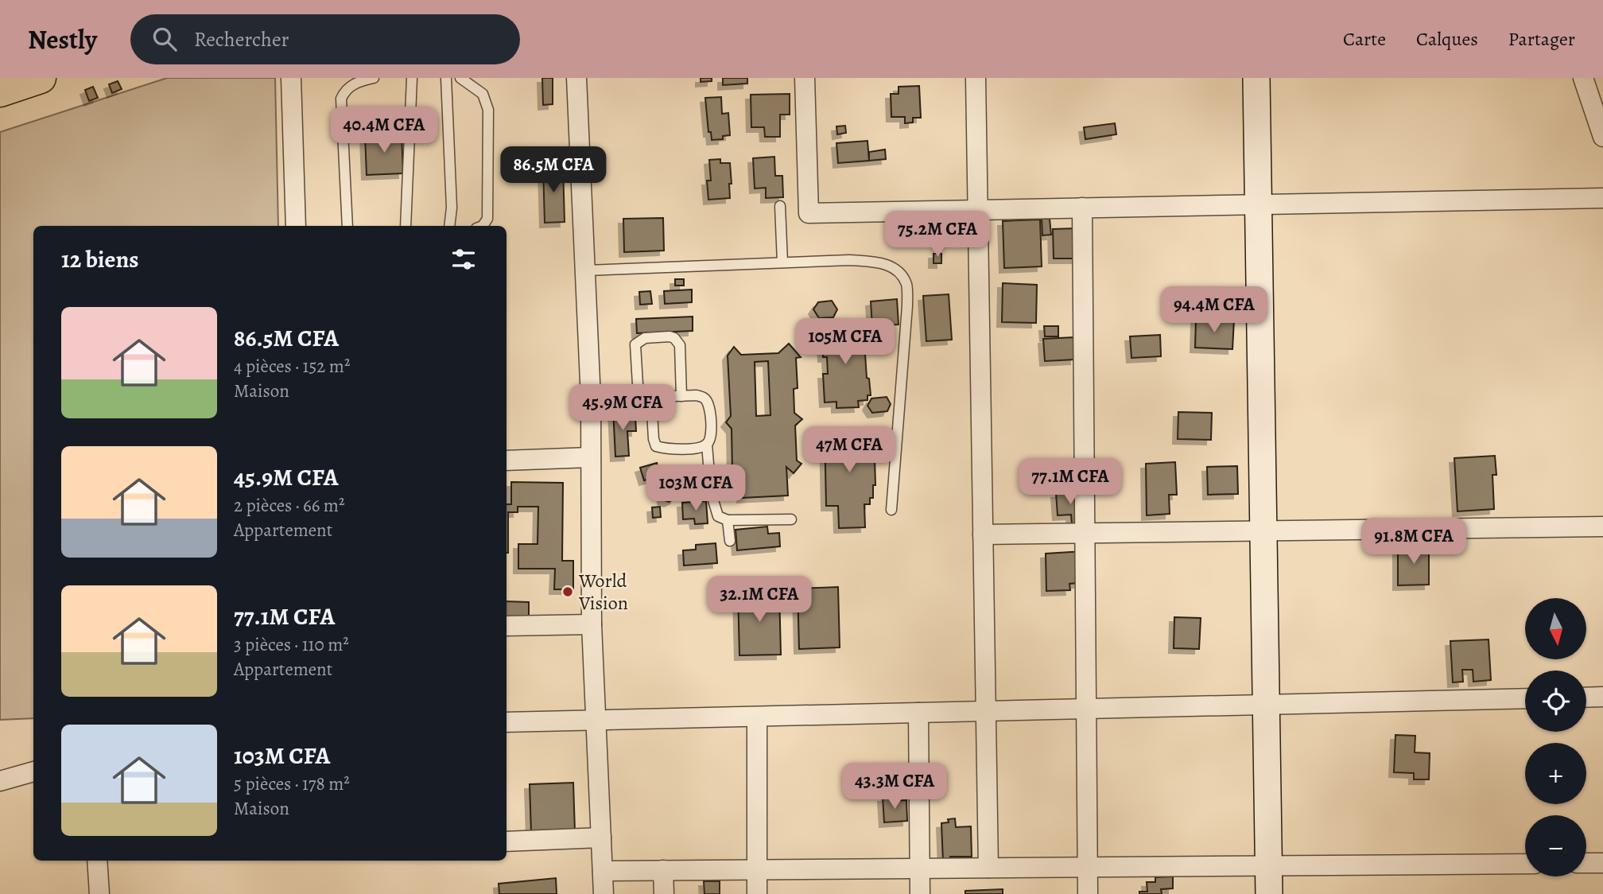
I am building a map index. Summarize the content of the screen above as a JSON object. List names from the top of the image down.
{
  "places": ["World Vision"],
  "north": "bottom",
  "page": {
    "header": "Nestly",
    "search": "Rechercher",
    "nav": ["Carte", "Calques", "Partager"],
    "price": [
      "40.4M CFA",
      "86.5M CFA",
      "75.2M CFA",
      "94.4M CFA",
      "105M CFA",
      "45.9M CFA",
      "47M CFA",
      "77.1M CFA",
      "103M CFA",
      "91.8M CFA",
      "32.1M CFA",
      "43.3M CFA"
    ],
    "heading": "12 biens",
    "list": [
      {
        "name": "86.5M CFA",
        "note": "4 pièces · 152 m² · Maison"
      },
      {
        "name": "45.9M CFA",
        "note": "2 pièces · 66 m² · Appartement"
      },
      {
        "name": "77.1M CFA",
        "note": "3 pièces · 110 m² · Appartement"
      },
      {
        "name": "103M CFA",
        "note": "5 pièces · 178 m² · Maison"
      }
    ],
    "map_buttons": ["+", "−"]
  }
}
